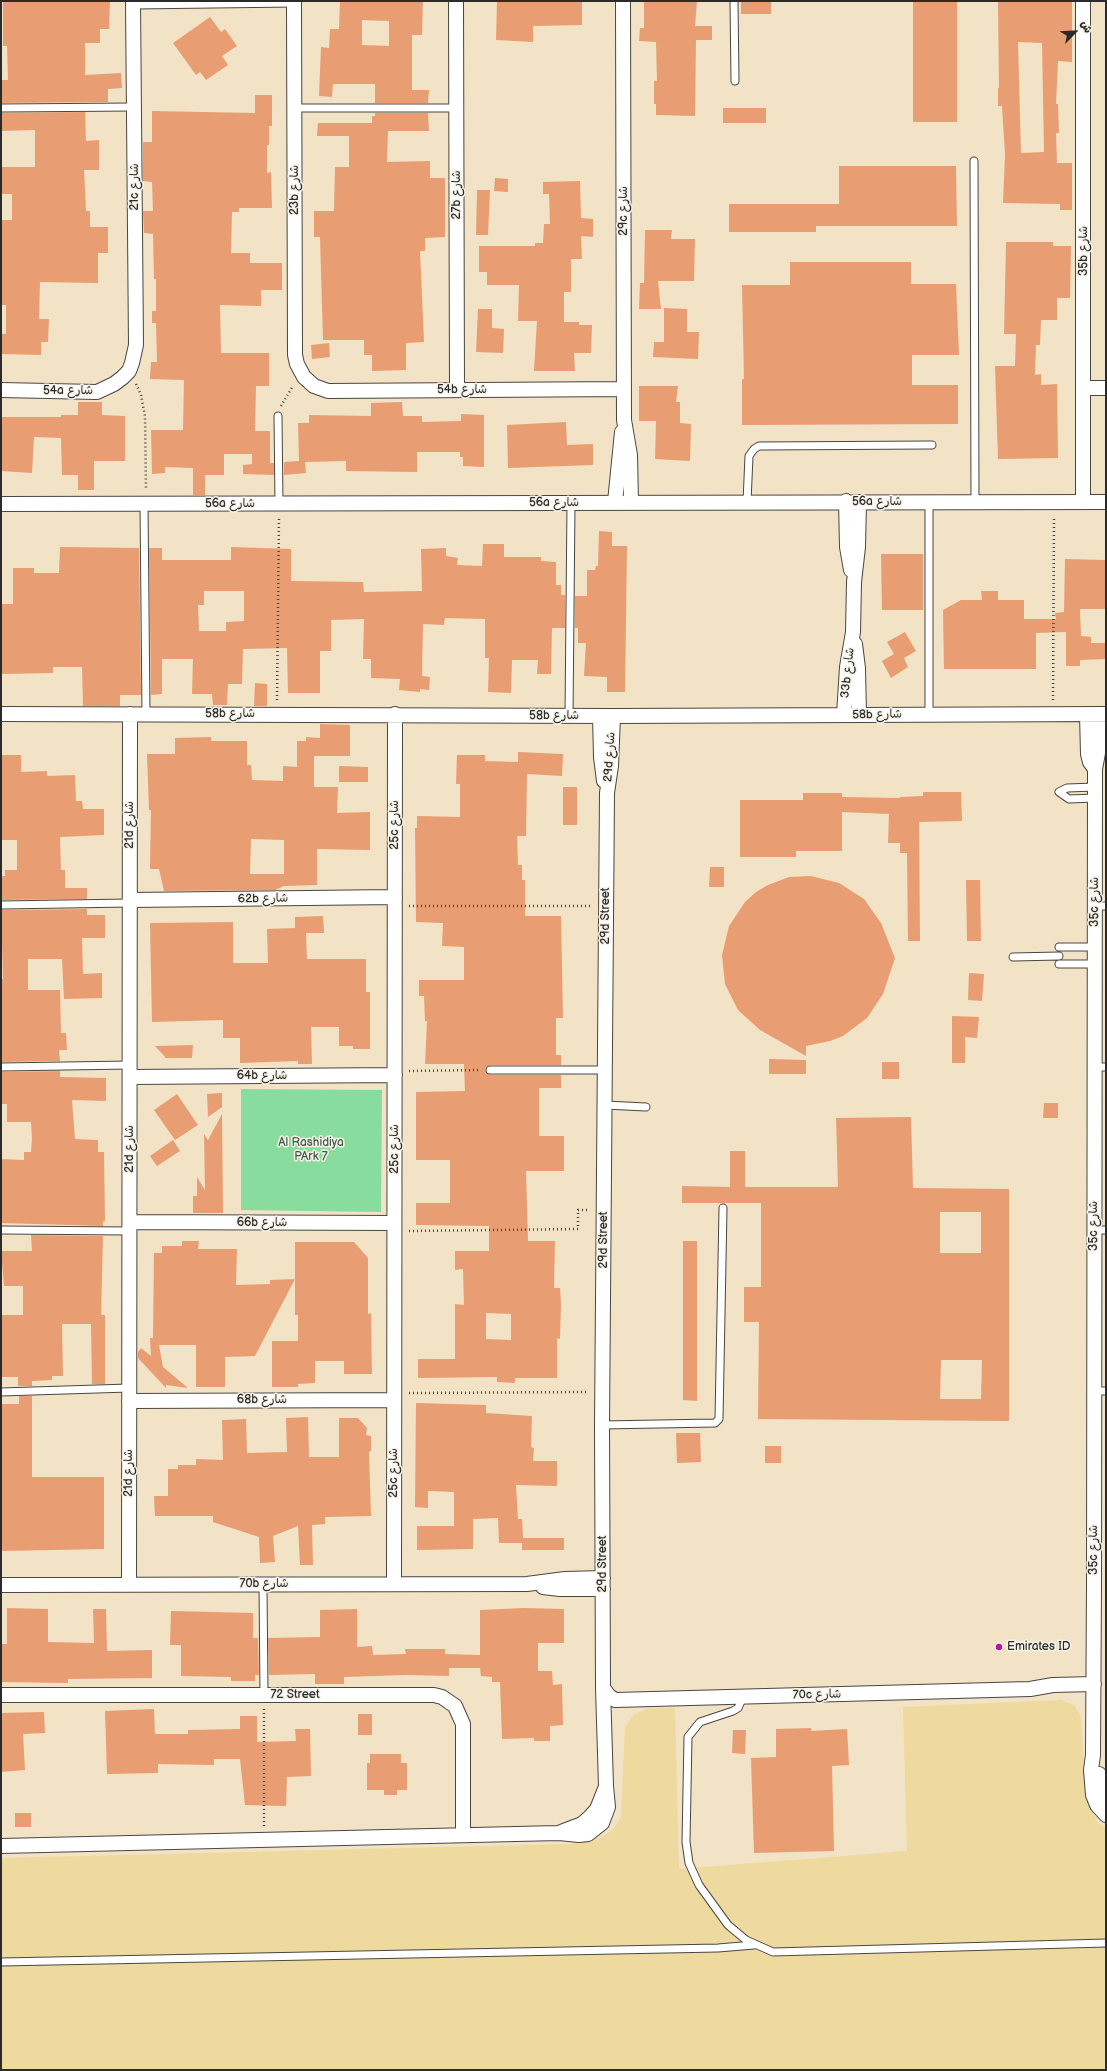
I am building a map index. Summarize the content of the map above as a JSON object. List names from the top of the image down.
{
  "streets": {
    "street": [
      "21c شارع",
      "23b شارع",
      "27b شارع",
      "29c شارع",
      "35b شارع",
      "54b شارع",
      "54a شارع",
      "56a شارع",
      "33b شارع",
      "58b شارع",
      "29d شارع",
      "21d شارع",
      "25c شارع",
      "62b شارع",
      "35c شارع",
      "29d Street",
      "64b شارع",
      "66b شارع",
      "68b شارع",
      "70b شارع",
      "72 Street",
      "70c شارع"
    ]
  },
  "crossings": [
    ["21c شارع", "54a شارع"],
    ["23b شارع", "54b شارع"],
    ["27b شارع", "54b شارع"],
    ["29c شارع", "54b شارع"],
    ["29c شارع", "56a شارع"],
    ["35b شارع", "56a شارع"],
    ["56a شارع", "33b شارع"],
    ["33b شارع", "58b شارع"],
    ["58b شارع", "29d شارع"],
    ["58b شارع", "21d شارع"],
    ["58b شارع", "25c شارع"],
    ["58b شارع", "35c شارع"],
    ["29d شارع", "29d Street"],
    ["21d شارع", "62b شارع"],
    ["21d شارع", "64b شارع"],
    ["21d شارع", "66b شارع"],
    ["21d شارع", "68b شارع"],
    ["21d شارع", "70b شارع"],
    ["25c شارع", "62b شارع"],
    ["25c شارع", "64b شارع"],
    ["25c شارع", "66b شارع"],
    ["25c شارع", "68b شارع"],
    ["25c شارع", "70b شارع"],
    ["35c شارع", "70c شارع"],
    ["29d Street", "70b شارع"],
    ["29d Street", "72 Street"],
    ["29d Street", "70c شارع"]
  ],
  "parks": ["Al Rashidiya PArk 7"],
  "places": ["Emirates ID"],
  "north": "top right"
}
